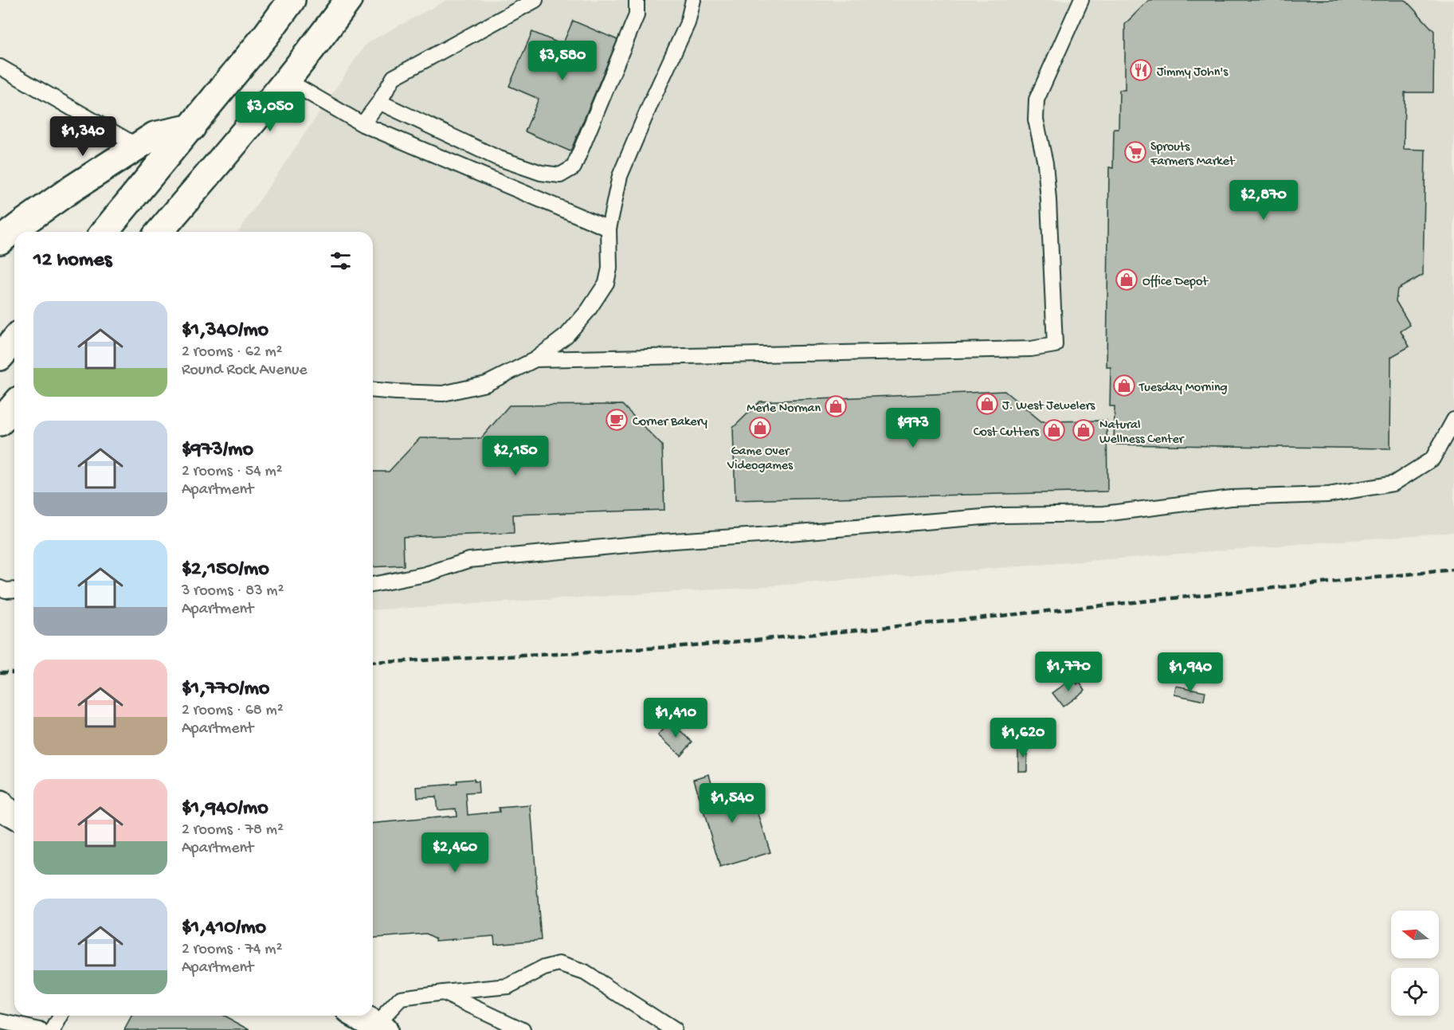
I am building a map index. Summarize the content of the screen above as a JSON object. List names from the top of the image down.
{
  "places": {
    "restaurant": ["Jimmy John's"],
    "supermarket": ["Sprouts Farmers Market"],
    "shop": [
      "Office Depot",
      "Tuesday Morning",
      "J. West Jewelers",
      "Merle Norman",
      "Game Over Videogames",
      "Cost Cutters",
      "Natural Wellness Center"
    ],
    "cafe": ["Corner Bakery"]
  },
  "north": "left",
  "page": {
    "price": [
      "$3,580",
      "$3,050",
      "$1,340",
      "$2,870",
      "$973",
      "$2,150",
      "$1,770",
      "$1,940",
      "$1,410",
      "$1,620",
      "$1,540",
      "$2,460"
    ],
    "heading": "12 homes",
    "list": [
      {
        "name": "$1,340/mo",
        "note": "2 rooms · 62 m² · Round Rock Avenue"
      },
      {
        "name": "$973/mo",
        "note": "2 rooms · 54 m² · Apartment"
      },
      {
        "name": "$2,150/mo",
        "note": "3 rooms · 83 m² · Apartment"
      },
      {
        "name": "$1,770/mo",
        "note": "2 rooms · 68 m² · Apartment"
      },
      {
        "name": "$1,940/mo",
        "note": "2 rooms · 78 m² · Apartment"
      },
      {
        "name": "$1,410/mo",
        "note": "2 rooms · 74 m² · Apartment"
      }
    ]
  }
}
